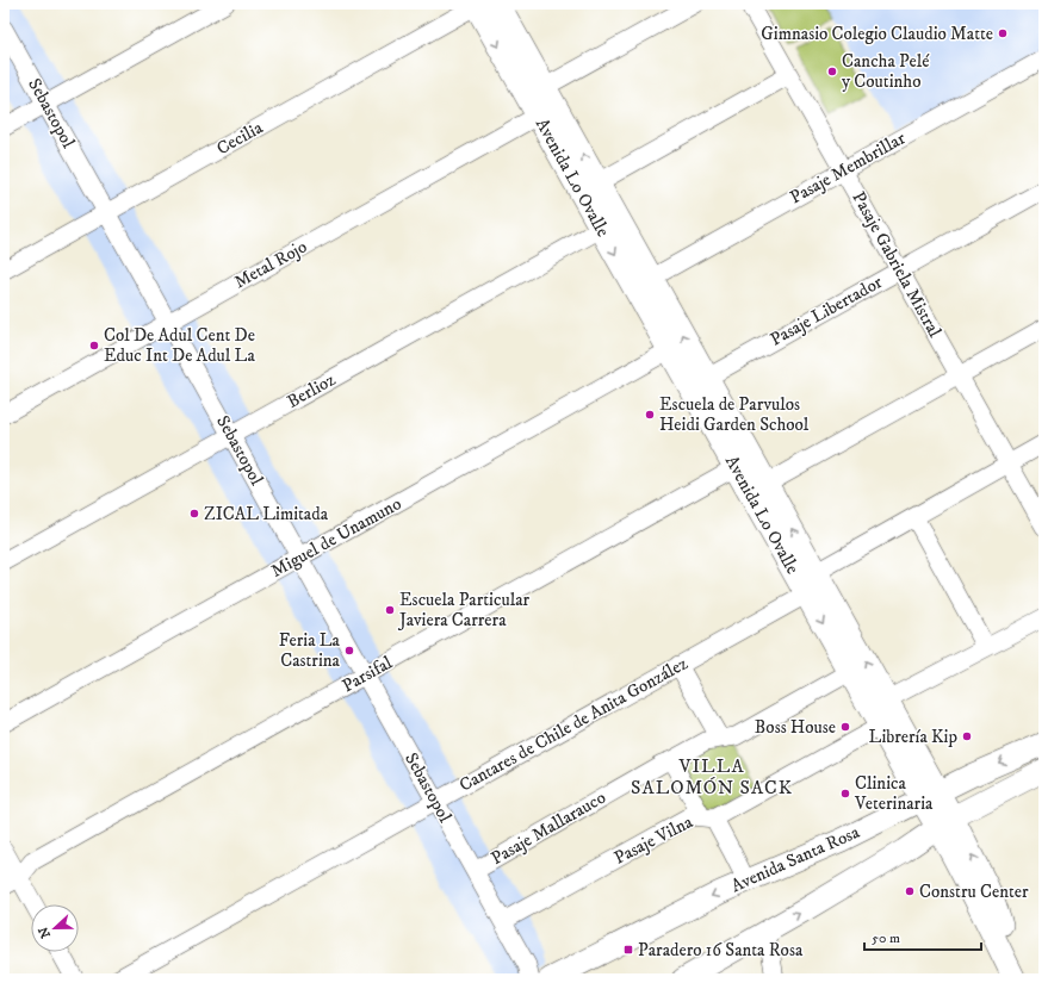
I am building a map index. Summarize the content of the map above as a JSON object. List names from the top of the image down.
{
  "streets": {
    "main road": ["Avenida Lo Ovalle", "Avenida Santa Rosa"],
    "street": [
      "Sebastopol",
      "Cecilia",
      "Pasaje Membrillar",
      "Metal Rojo",
      "Pasaje Gabriela Mistral",
      "Pasaje Libertador",
      "Berlioz",
      "Miguel de Unamuno",
      "Parsifal",
      "Cantares de Chile de Anita González",
      "Pasaje Mallarauco",
      "Pasaje Vilna"
    ]
  },
  "crossings": [
    ["Sebastopol", "Cecilia"],
    ["Sebastopol", "Metal Rojo"],
    ["Sebastopol", "Berlioz"],
    ["Sebastopol", "Miguel de Unamuno"],
    ["Sebastopol", "Parsifal"],
    ["Sebastopol", "Cantares de Chile de Anita González"],
    ["Sebastopol", "Pasaje Mallarauco"],
    ["Sebastopol", "Pasaje Vilna"],
    ["Sebastopol", "Avenida Santa Rosa"],
    ["Cecilia", "Avenida Lo Ovalle"],
    ["Pasaje Membrillar", "Avenida Lo Ovalle"],
    ["Pasaje Membrillar", "Pasaje Gabriela Mistral"],
    ["Avenida Lo Ovalle", "Metal Rojo"],
    ["Avenida Lo Ovalle", "Pasaje Libertador"],
    ["Avenida Lo Ovalle", "Berlioz"],
    ["Avenida Lo Ovalle", "Miguel de Unamuno"],
    ["Avenida Lo Ovalle", "Parsifal"],
    ["Avenida Lo Ovalle", "Cantares de Chile de Anita González"],
    ["Avenida Lo Ovalle", "Pasaje Mallarauco"],
    ["Avenida Lo Ovalle", "Pasaje Vilna"],
    ["Avenida Lo Ovalle", "Avenida Santa Rosa"],
    ["Pasaje Gabriela Mistral", "Pasaje Libertador"]
  ],
  "districts": ["VILLA SALOMÓN SACK"],
  "places": {
    "other": [
      "Gimnasio Colegio Claudio Matte",
      "Cancha Pelé y Coutinho",
      "Col De Adul Cent De Educ Int De Adul La",
      "Escuela de Parvulos Heidi Garden School",
      "ZICAL Limitada",
      "Escuela Particular Javiera Carrera",
      "Feria La Castrina",
      "Boss House",
      "Librería Kip",
      "Clinica Veterinaria",
      "Constru Center"
    ],
    "transit": ["Paradero 16 Santa Rosa"]
  },
  "scale_bar": "50 m",
  "north": "left"
}
